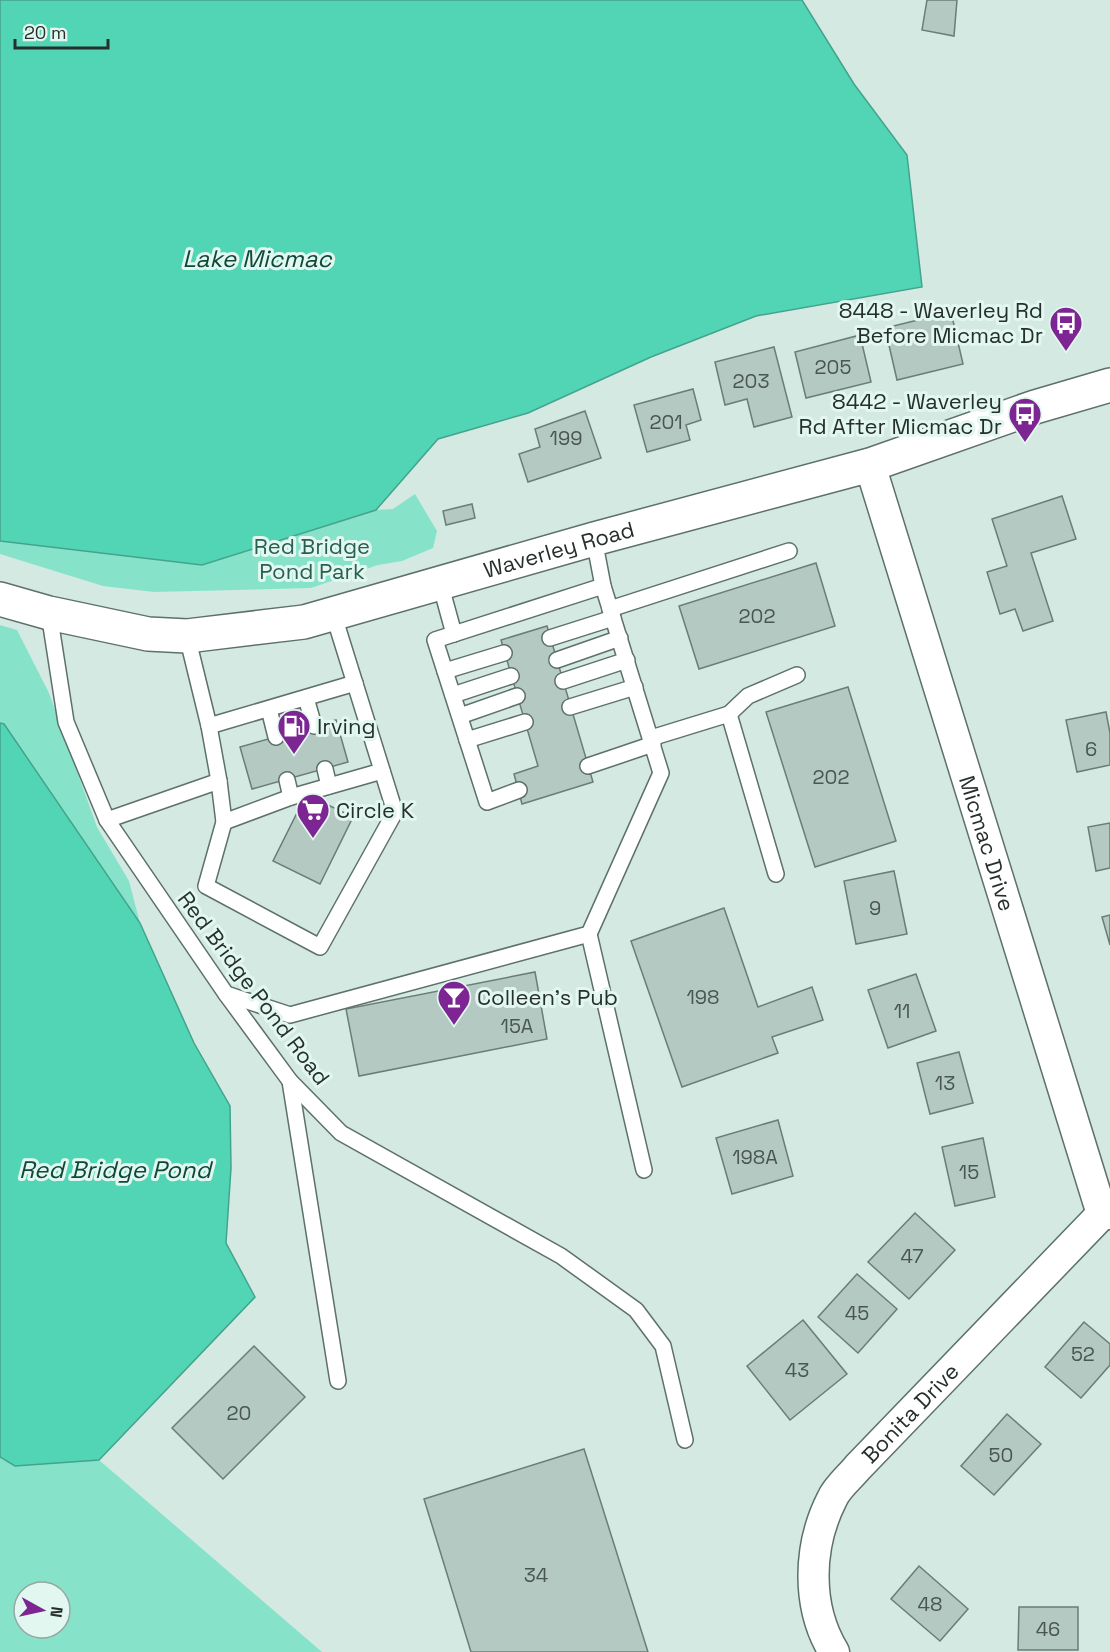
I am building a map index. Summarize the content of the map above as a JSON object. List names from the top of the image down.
{
  "streets": {
    "main road": ["Waverley Road"],
    "street": ["Micmac Drive", "Bonita Drive"],
    "lane": ["Red Bridge Pond Road"]
  },
  "crossings": [
    ["Waverley Road", "Micmac Drive"],
    ["Waverley Road", "Red Bridge Pond Road"],
    ["Micmac Drive", "Bonita Drive"]
  ],
  "water": ["Lake Micmac", "Red Bridge Pond"],
  "parks": ["Red Bridge Pond Park"],
  "places": {
    "bus stop": ["8448 - Waverley Rd Before Micmac Dr", "8442 - Waverley Rd After Micmac Dr"],
    "fuel station": ["Irving"],
    "supermarket": ["Circle K"],
    "bar": ["Colleen's Pub"]
  },
  "house_numbers": [
    "205",
    "203",
    "201",
    "199",
    "202",
    "6",
    "202",
    "9",
    "198",
    "11",
    "15A",
    "13",
    "198A",
    "15",
    "47",
    "45",
    "52",
    "43",
    "20",
    "50",
    "34",
    "48",
    "46"
  ],
  "scale_bar": "20 m",
  "north": "right"
}
